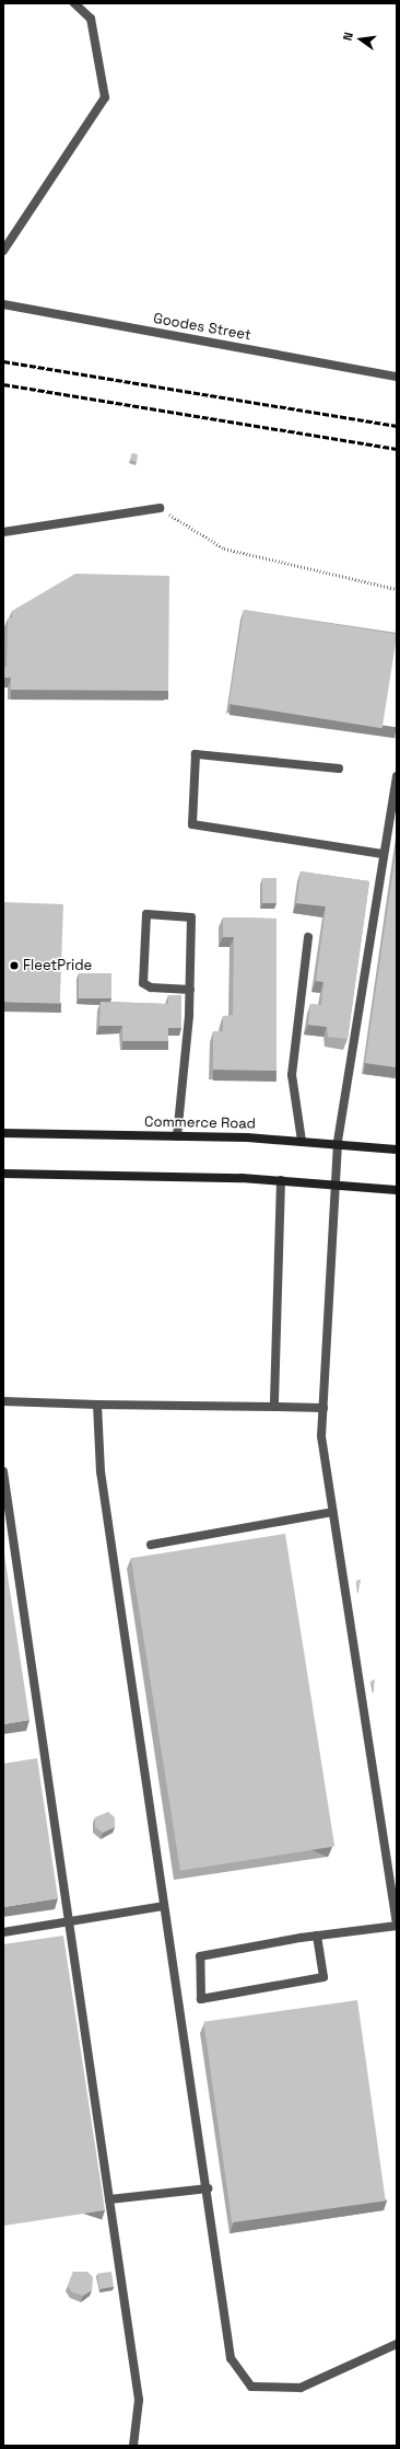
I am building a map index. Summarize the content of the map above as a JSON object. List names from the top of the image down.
{
  "streets": {
    "main road": ["Commerce Road"],
    "street": ["Goodes Street"]
  },
  "places": ["FleetPride"],
  "north": "left"
}
